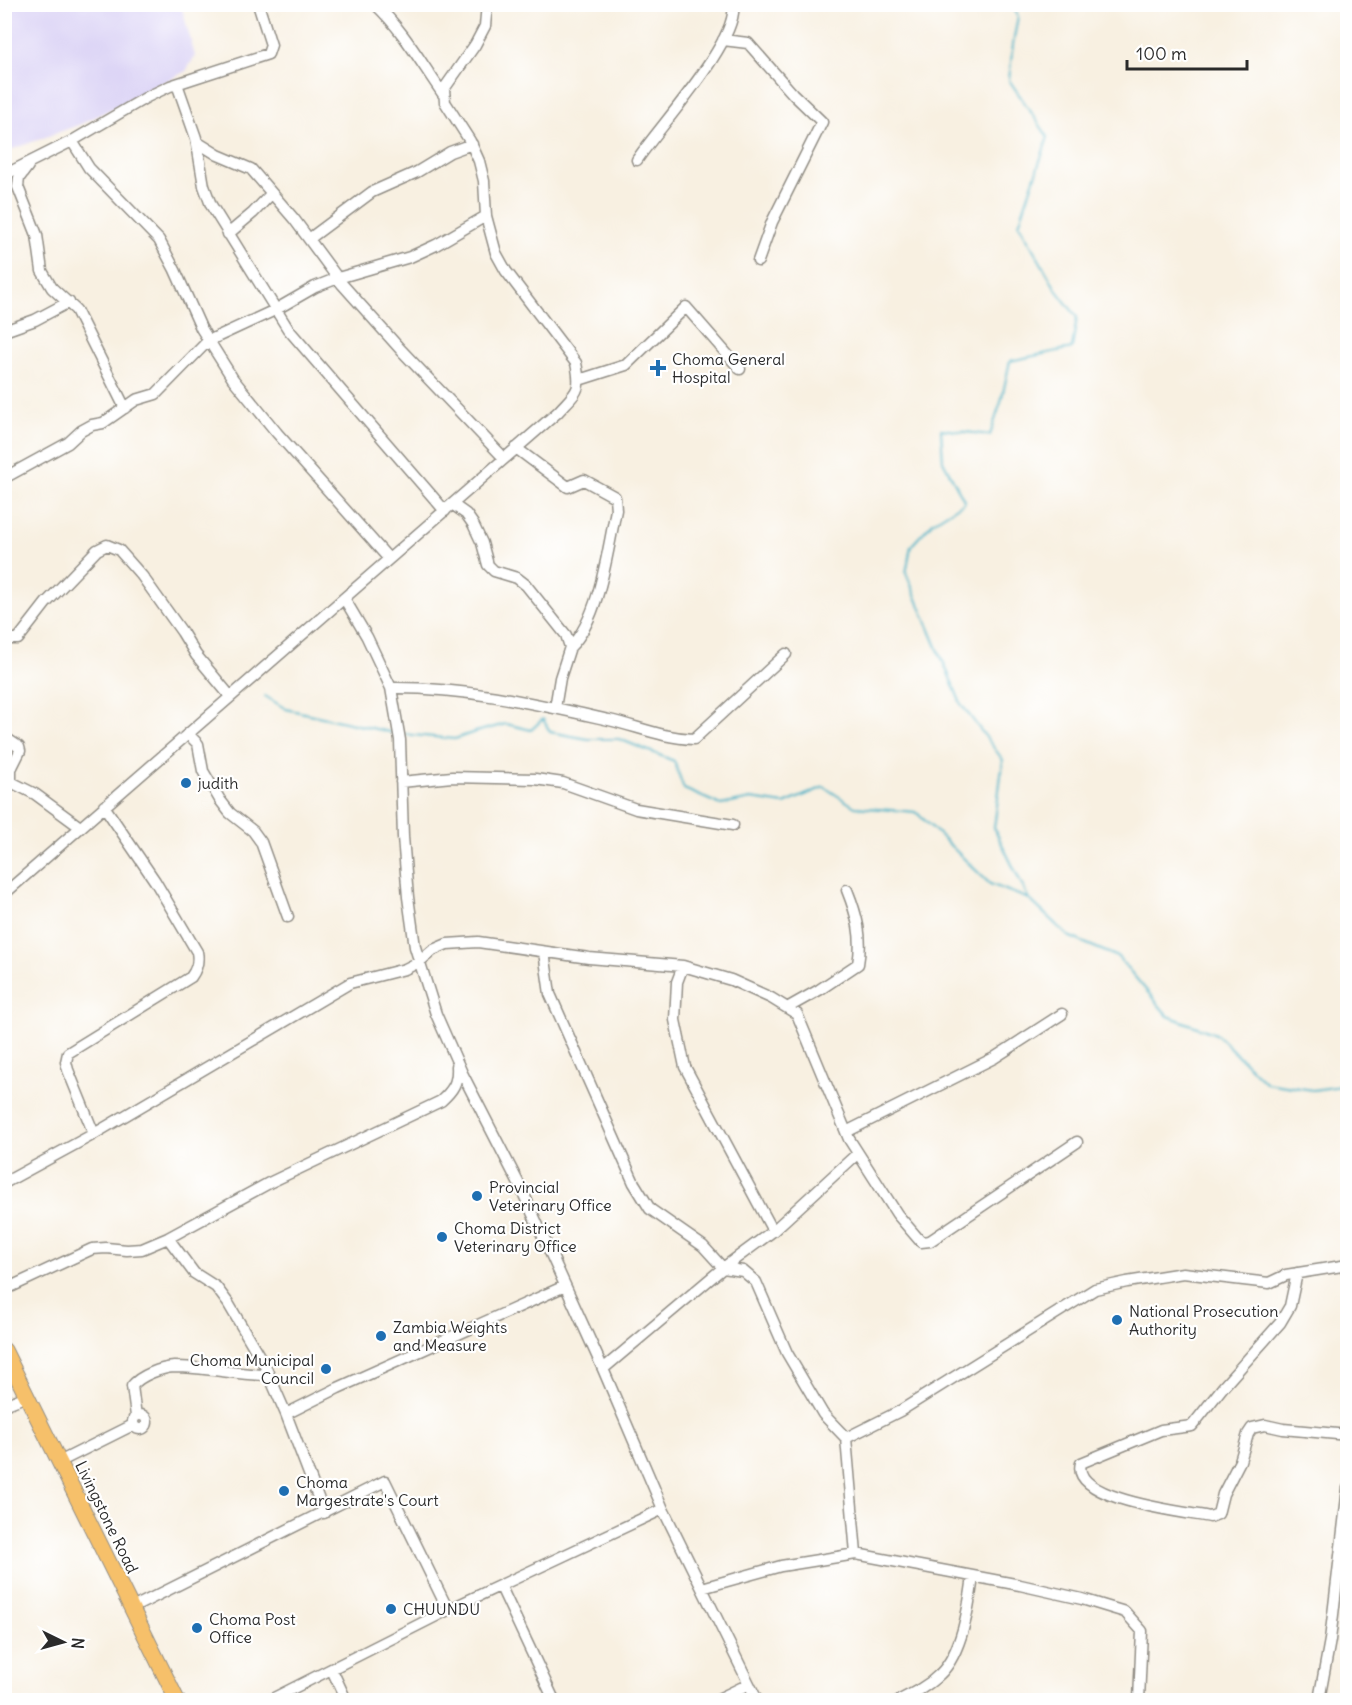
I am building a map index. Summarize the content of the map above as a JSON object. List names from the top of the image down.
{
  "streets": {
    "highway": ["Livingstone Road"]
  },
  "places": {
    "health": ["Choma General Hospital"],
    "other": [
      "judith",
      "Provincial Veterinary Office",
      "Choma District Veterinary Office",
      "National Prosecution Authority",
      "Zambia Weights and Measure",
      "Choma Municipal Council",
      "Choma Margestrate's Court",
      "CHUUNDU",
      "Choma Post Office"
    ]
  },
  "scale_bar": "100 m",
  "north": "right"
}
